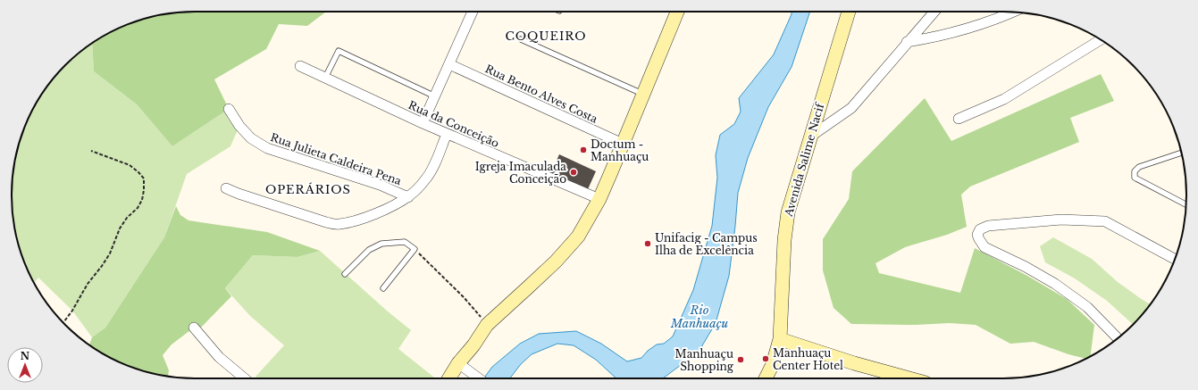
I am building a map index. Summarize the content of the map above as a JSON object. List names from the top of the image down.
{
  "streets": {
    "street": [
      "Rua Bento Alves Costa",
      "Rua da Conceição",
      "Rua Julieta Caldeira Pena",
      "Avenida Salime Nacif"
    ]
  },
  "districts": ["COQUEIRO", "OPERÁRIOS"],
  "water": ["Rio Manhuaçu"],
  "places": [
    "Doctum - Manhuaçu",
    "Igreja Imaculada Conceição",
    "Unifacig - Campus Ilha de Excelência",
    "Manhuaçu Center Hotel",
    "Manhuaçu Shopping"
  ],
  "north": "top"
}
